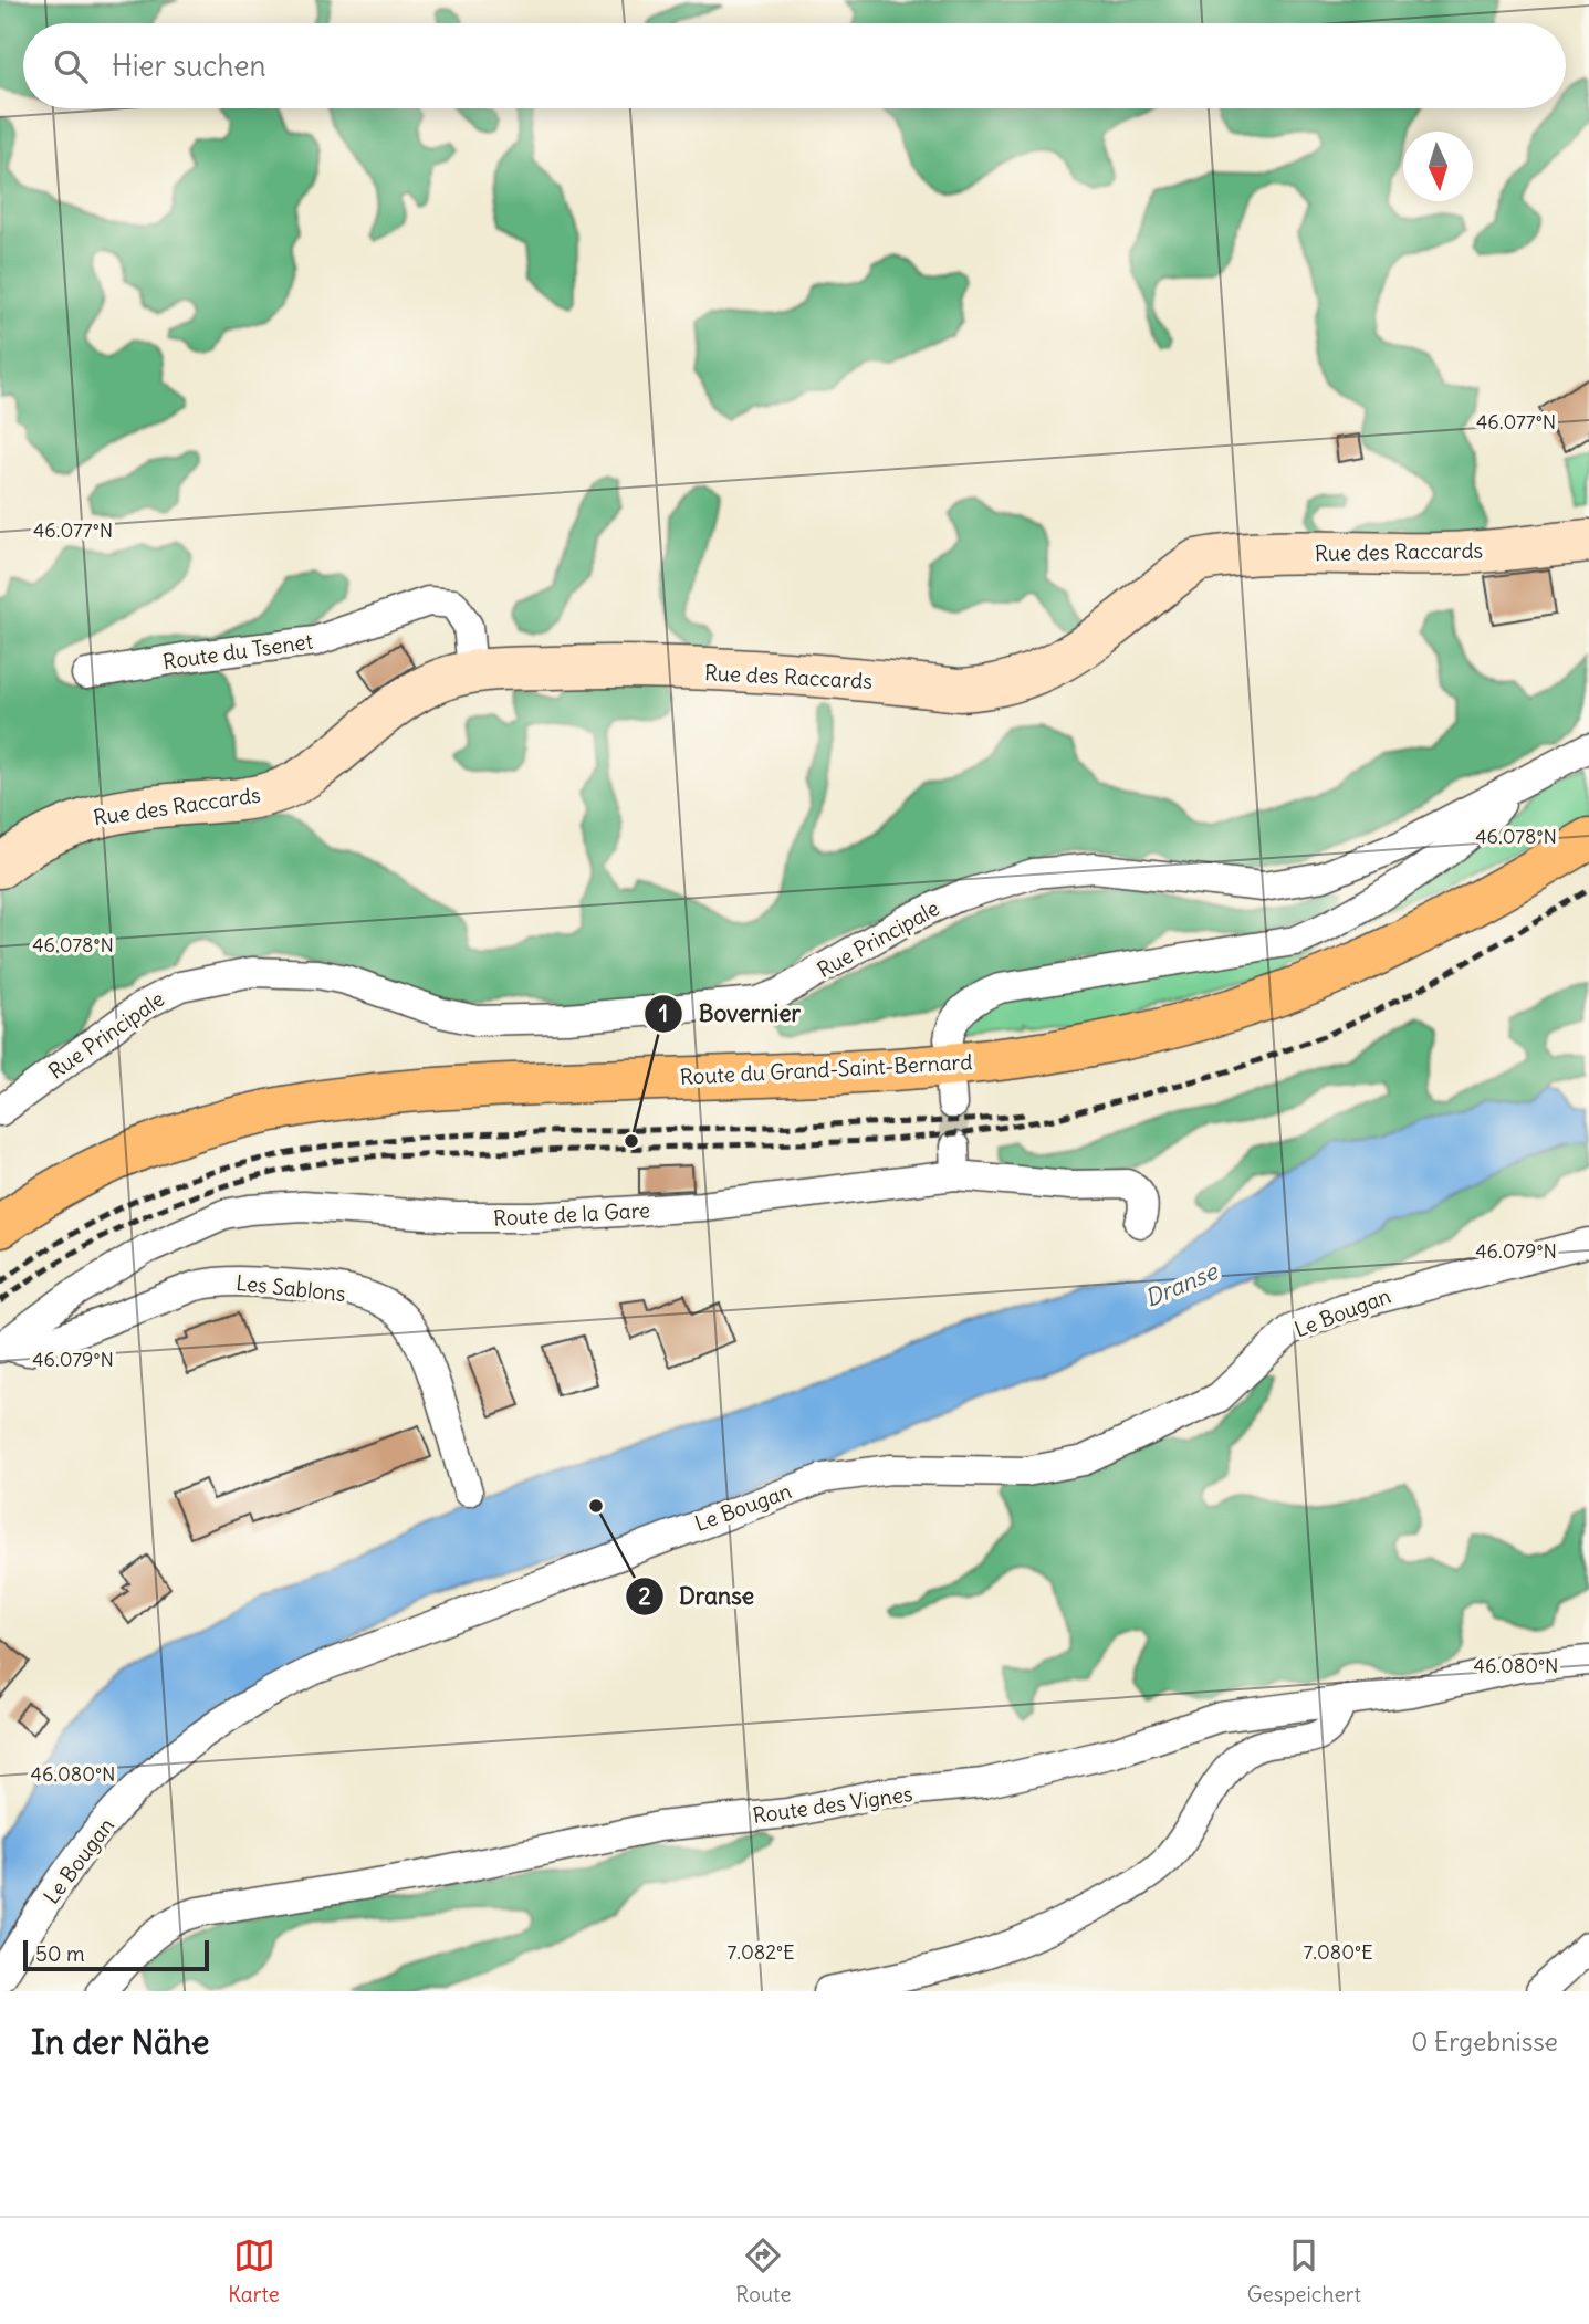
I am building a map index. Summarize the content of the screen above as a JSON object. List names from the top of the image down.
{
  "streets": {
    "main road": ["Route du Grand-Saint-Bernard"],
    "street": [
      "Rue des Raccards",
      "Route du Tsenet",
      "Rue Principale",
      "Route de la Gare",
      "Les Sablons",
      "Le Bougan",
      "Route des Vignes"
    ]
  },
  "crossings": [
    ["Rue des Raccards", "Route du Tsenet"],
    ["Route de la Gare", "Les Sablons"]
  ],
  "water": ["Dranse"],
  "places": ["Bovernier", "Dranse"],
  "scale_bar": "50 m",
  "north": "bottom",
  "page": {
    "search": "Hier suchen",
    "scale": "50 m",
    "heading": ["In der Nähe", "0 Ergebnisse"],
    "nav": ["Karte", "Route", "Gespeichert"]
  },
  "coordinates": [
    "46.077°N",
    "46.078°N",
    "46.079°N",
    "46.080°N",
    "7.082°E",
    "7.080°E"
  ]
}
